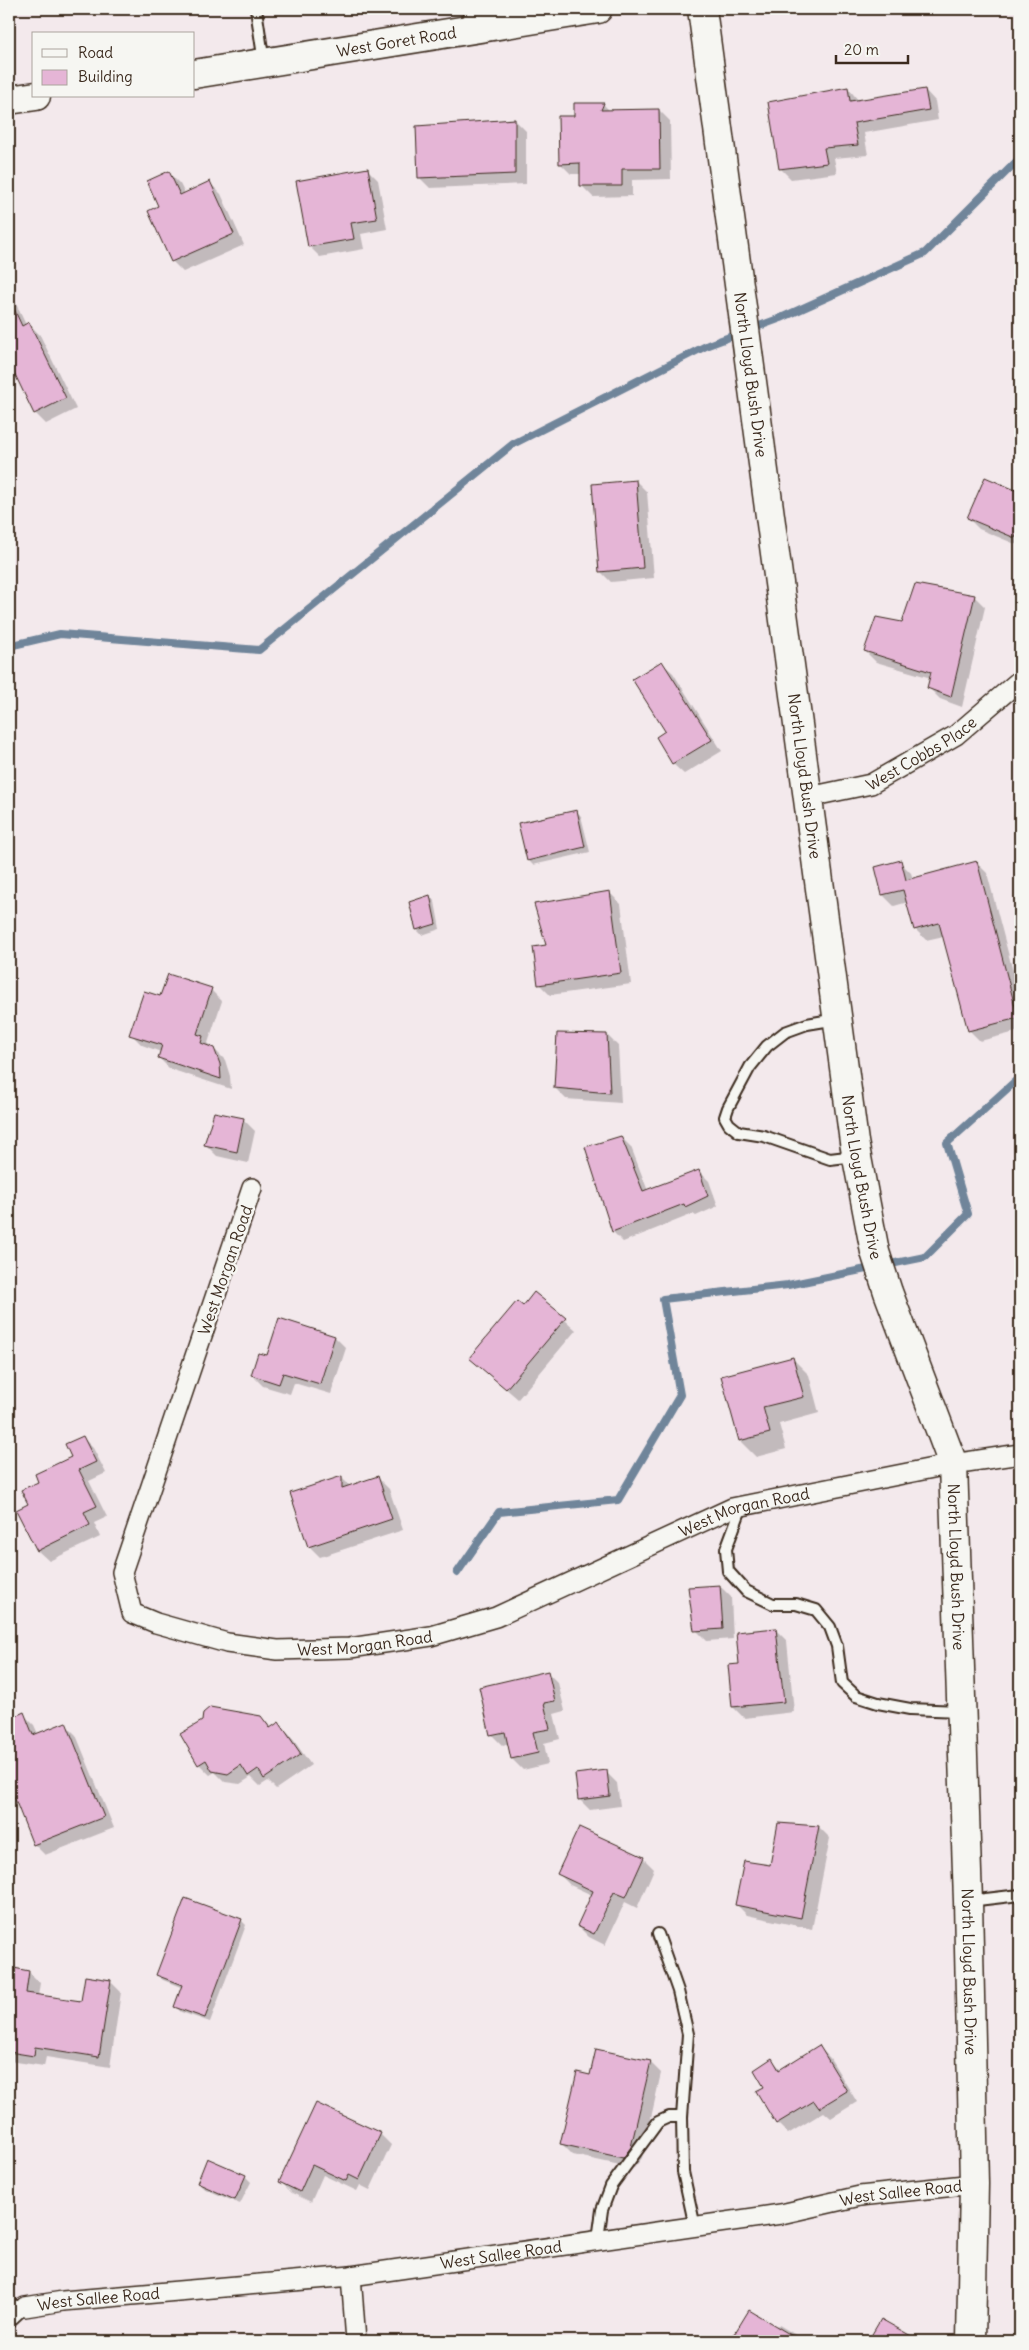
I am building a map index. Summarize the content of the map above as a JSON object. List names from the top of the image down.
{
  "streets": {
    "street": [
      "West Goret Road",
      "North Lloyd Bush Drive",
      "West Cobbs Place",
      "West Morgan Road",
      "West Sallee Road"
    ]
  },
  "crossings": [
    ["North Lloyd Bush Drive", "West Cobbs Place"],
    ["North Lloyd Bush Drive", "West Morgan Road"],
    ["North Lloyd Bush Drive", "West Sallee Road"]
  ],
  "legend": ["Road", "Building"],
  "scale_bar": "20 m"
}
